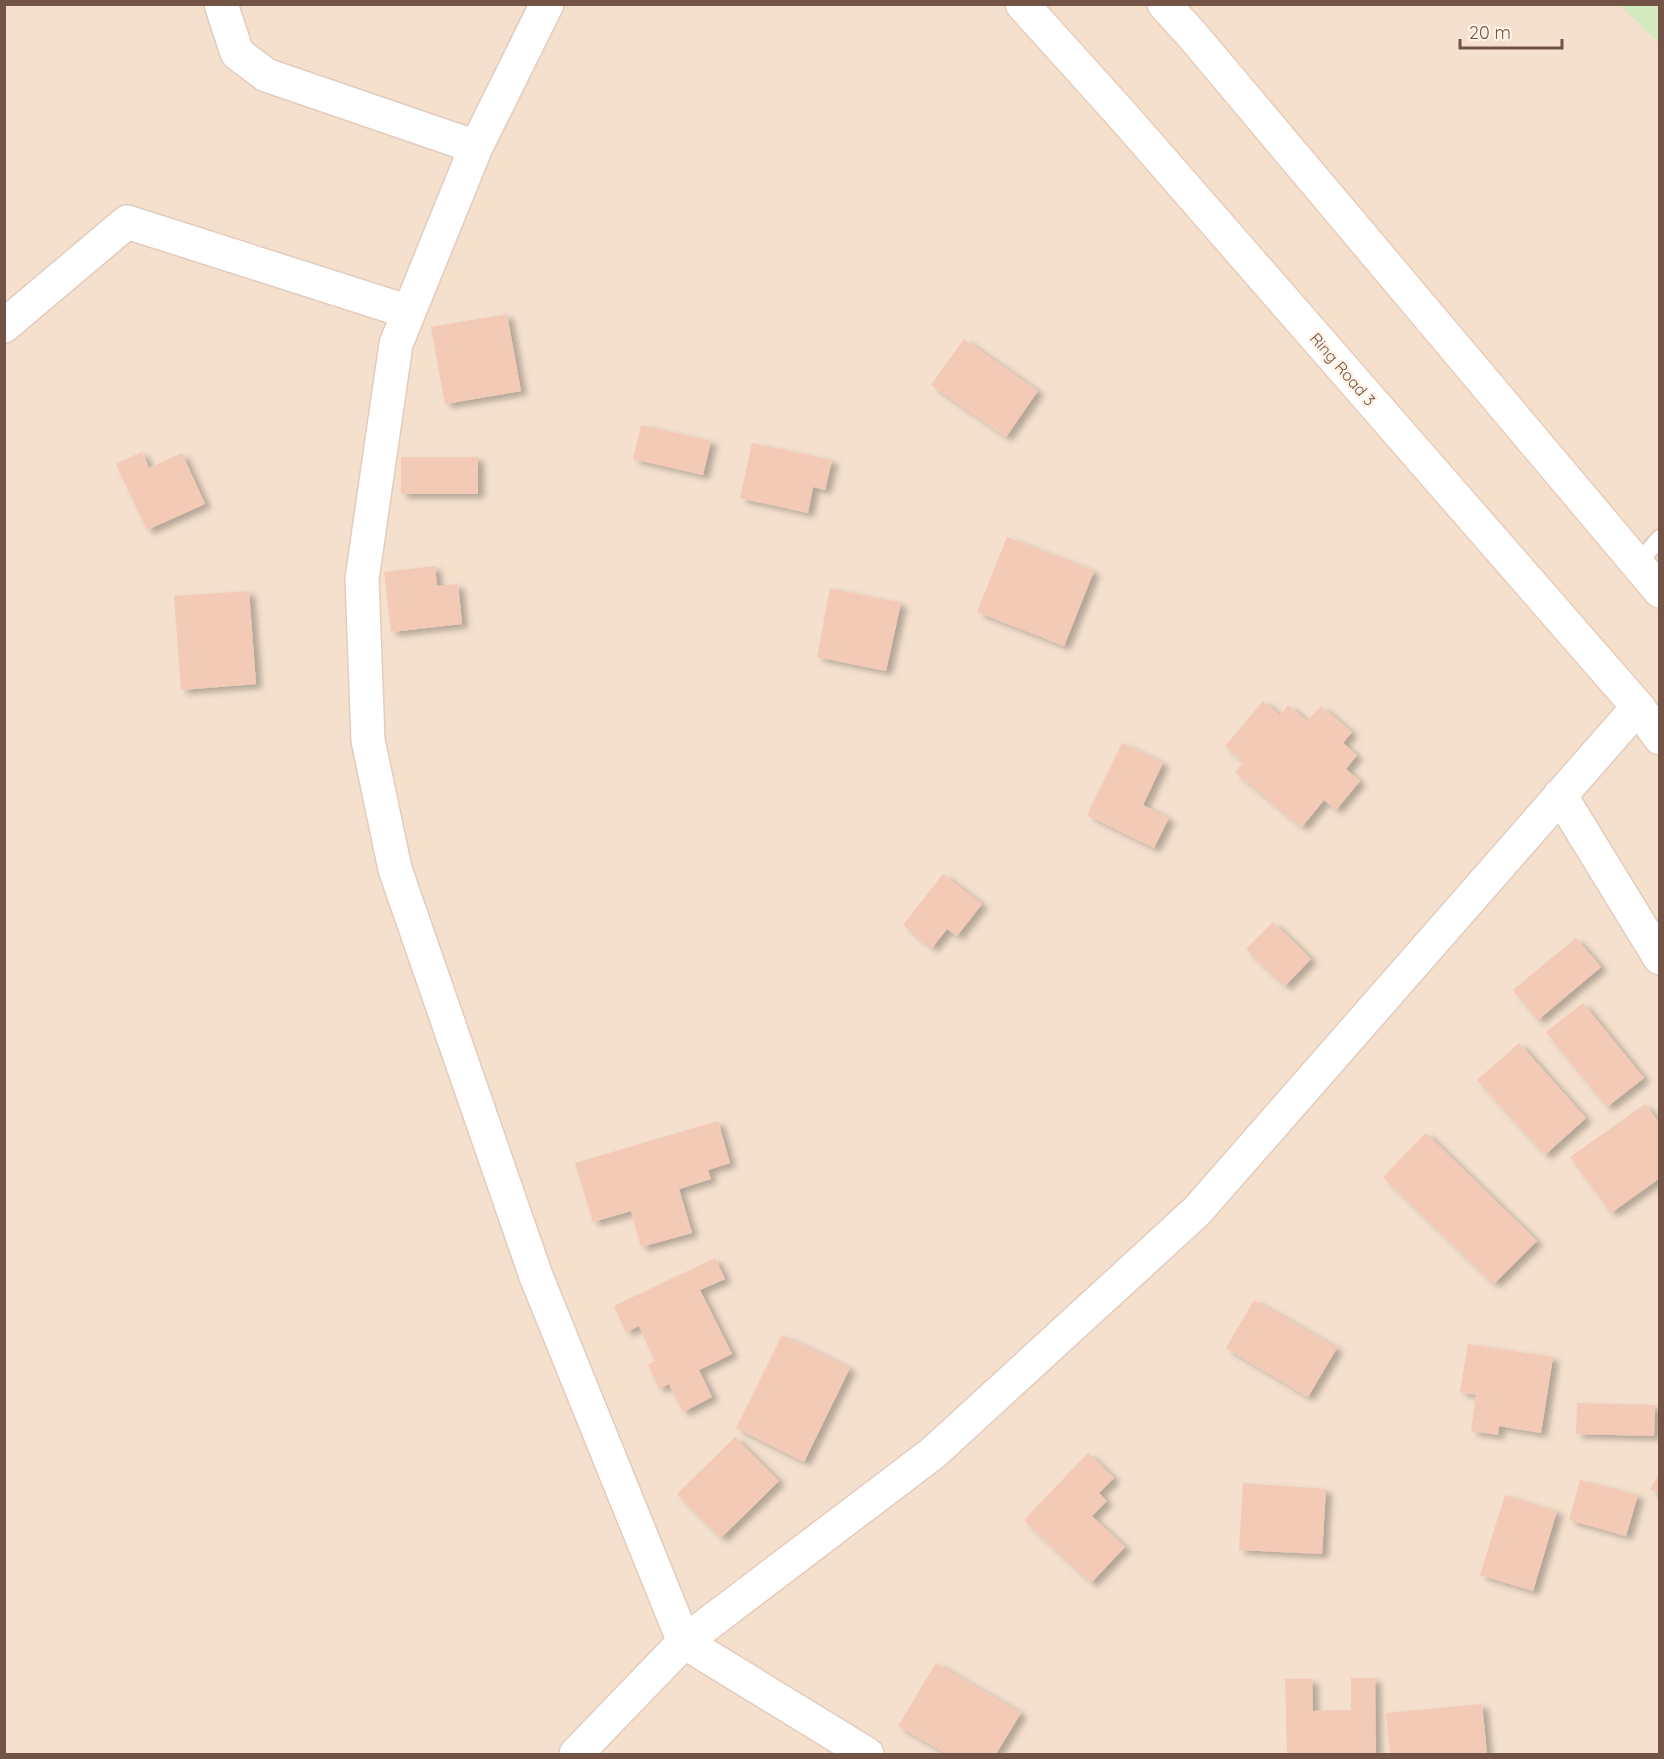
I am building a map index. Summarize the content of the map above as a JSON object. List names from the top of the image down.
{
  "streets": {
    "street": ["Ring Road 3"]
  },
  "scale_bar": "20 m"
}
